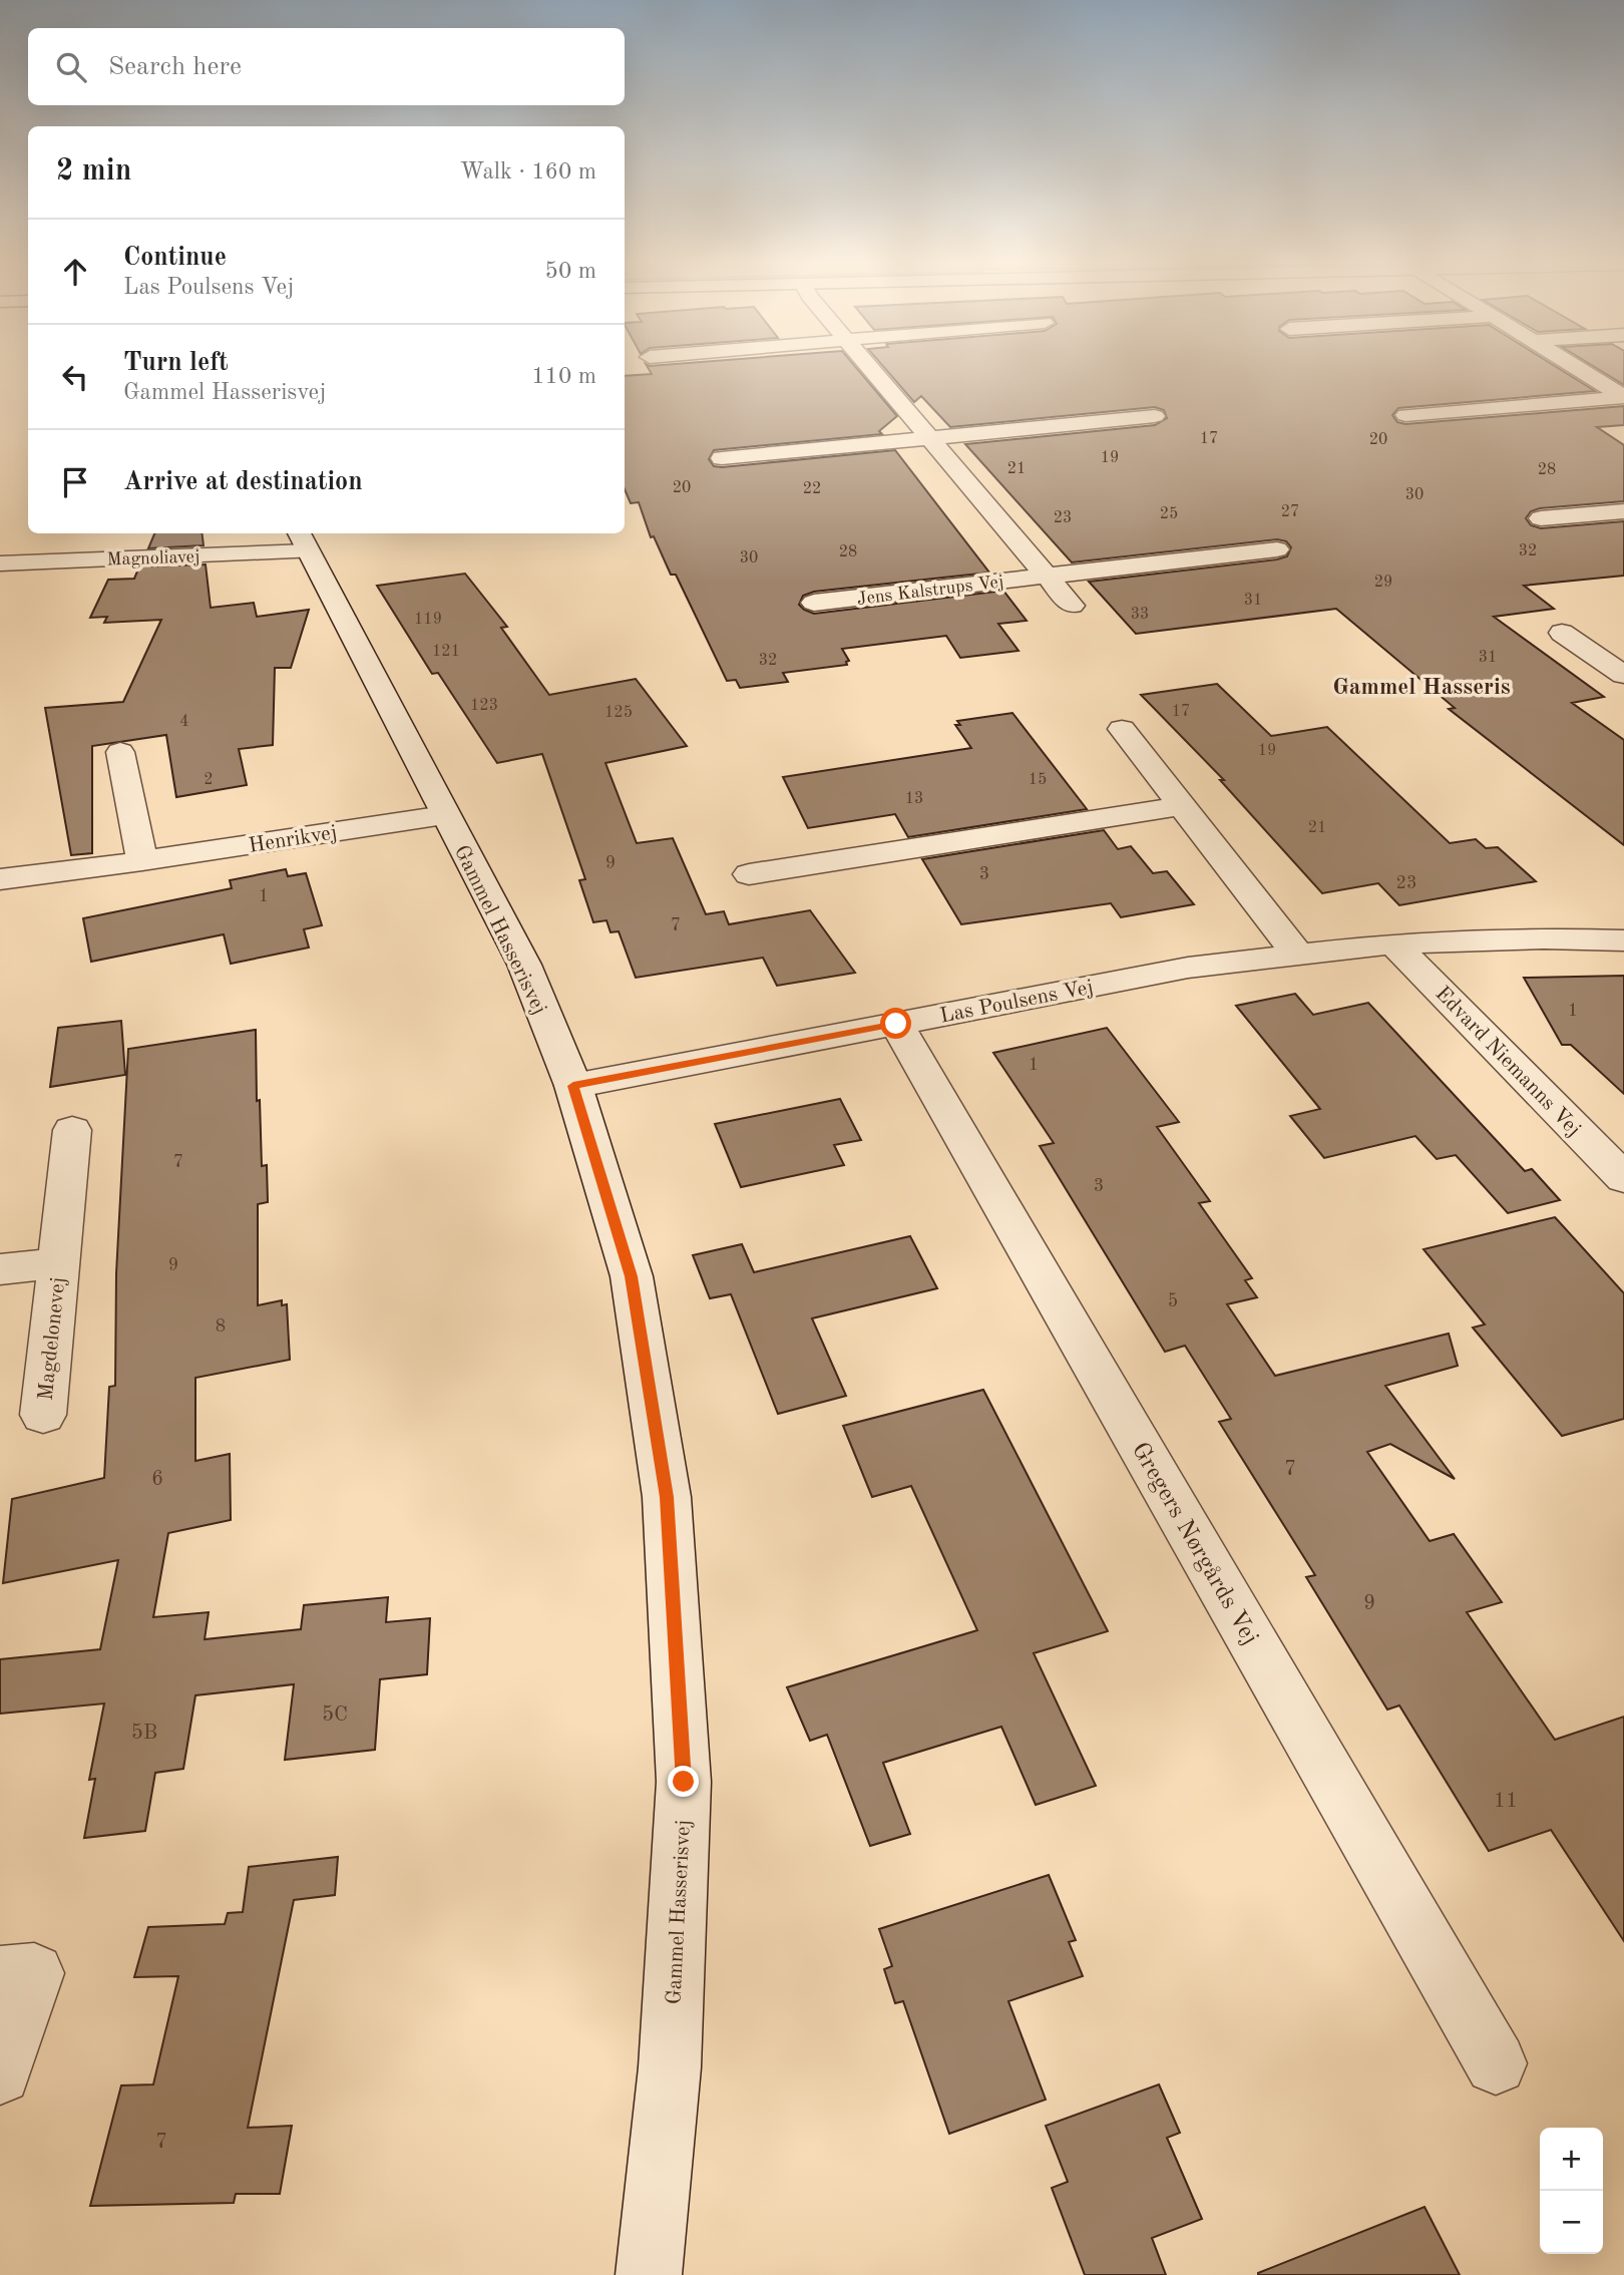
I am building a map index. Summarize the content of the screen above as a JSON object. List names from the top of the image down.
{
  "streets": {
    "street": [
      "Magnoliavej",
      "Jens Kalstrups Vej",
      "Henrikvej",
      "Gammel Hasserisvej",
      "Las Poulsens Vej",
      "Edvard Niemanns Vej",
      "Magdelonevej",
      "Gregers Nørgårds Vej"
    ]
  },
  "crossings": [
    ["Magnoliavej", "Gammel Hasserisvej"],
    ["Henrikvej", "Gammel Hasserisvej"],
    ["Gammel Hasserisvej", "Las Poulsens Vej"],
    ["Las Poulsens Vej", "Edvard Niemanns Vej"],
    ["Las Poulsens Vej", "Gregers Nørgårds Vej"]
  ],
  "districts": ["Gammel Hasseris"],
  "house_numbers": [
    "17",
    "20",
    "19",
    "21",
    "28",
    "20",
    "22",
    "30",
    "27",
    "25",
    "23",
    "32",
    "28",
    "30",
    "29",
    "31",
    "33",
    "119",
    "121",
    "31",
    "32",
    "123",
    "17",
    "125",
    "4",
    "19",
    "2",
    "15",
    "13",
    "21",
    "9",
    "3",
    "23",
    "1",
    "7",
    "1",
    "1",
    "7",
    "3",
    "9",
    "5",
    "8",
    "7",
    "6",
    "9",
    "5C",
    "5B",
    "11",
    "7"
  ],
  "page": {
    "search": "Search here",
    "heading": ["2 min", "Walk · 160 m"],
    "list": [
      ["Continue", "Las Poulsens Vej", "50 m"],
      ["Turn left", "Gammel Hasserisvej", "110 m"],
      "Arrive at destination"
    ],
    "map_buttons": ["+", "−"]
  }
}
